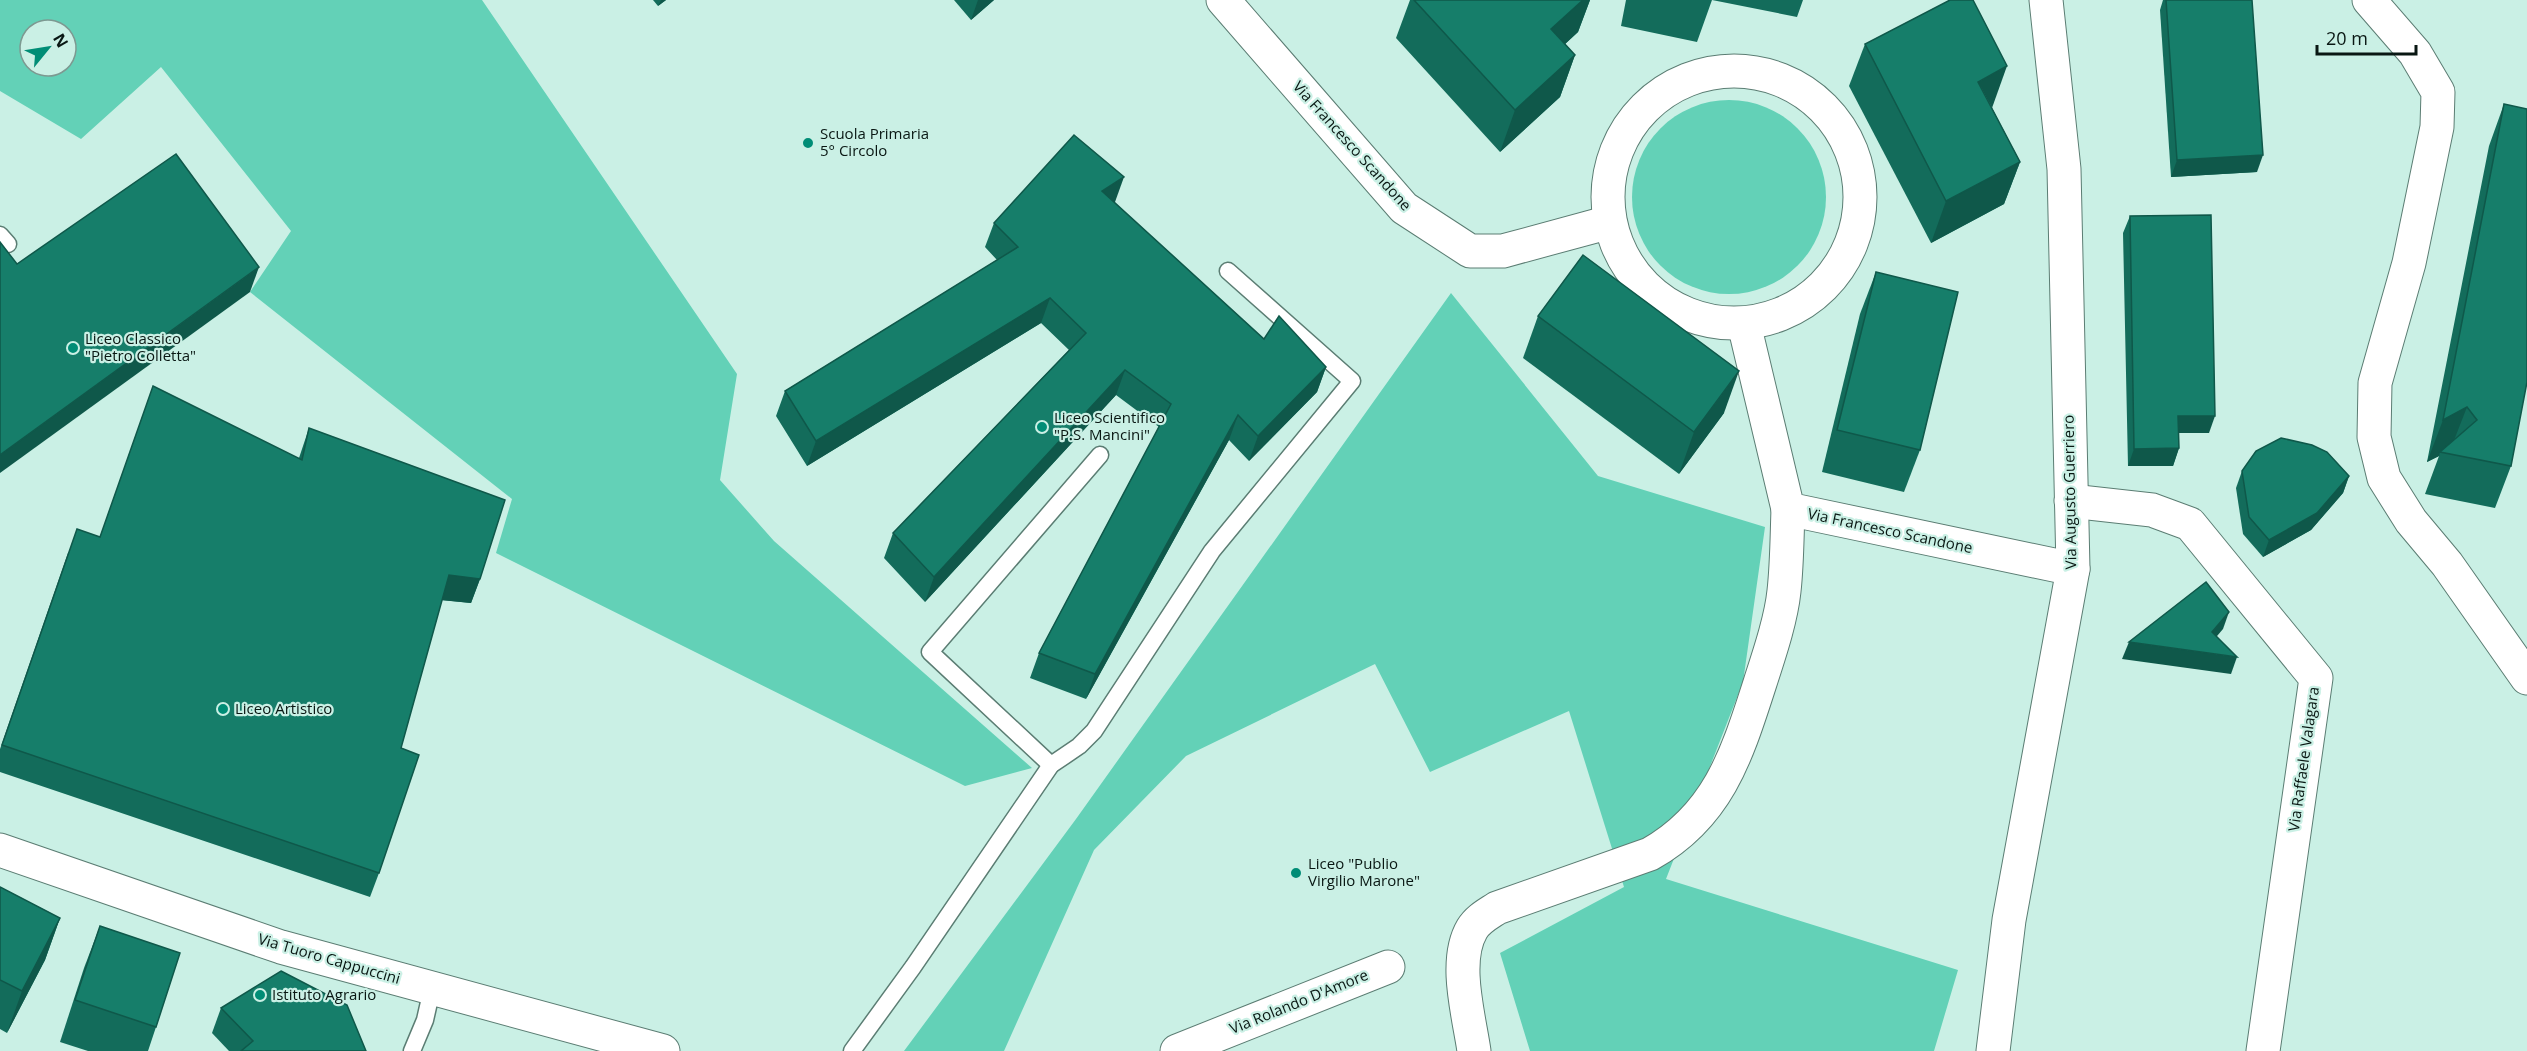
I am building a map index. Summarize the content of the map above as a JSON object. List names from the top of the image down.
{
  "streets": {
    "street": [
      "Via Francesco Scandone",
      "Via Augusto Guerriero",
      "Via Raffaele Valagara",
      "Via Tuoro Cappuccini",
      "Via Rolando D'Amore"
    ]
  },
  "crossings": [
    ["Via Francesco Scandone", "Via Augusto Guerriero"],
    ["Via Augusto Guerriero", "Via Raffaele Valagara"]
  ],
  "places": [
    "Scuola Primaria 5° Circolo",
    "Liceo Classico \"Pietro Colletta\"",
    "Liceo Scientifico \"P.S. Mancini\"",
    "Liceo Artistico",
    "Liceo \"Publio Virgilio Marone\"",
    "Istituto Agrario"
  ],
  "scale_bar": "20 m",
  "north": "top right"
}
